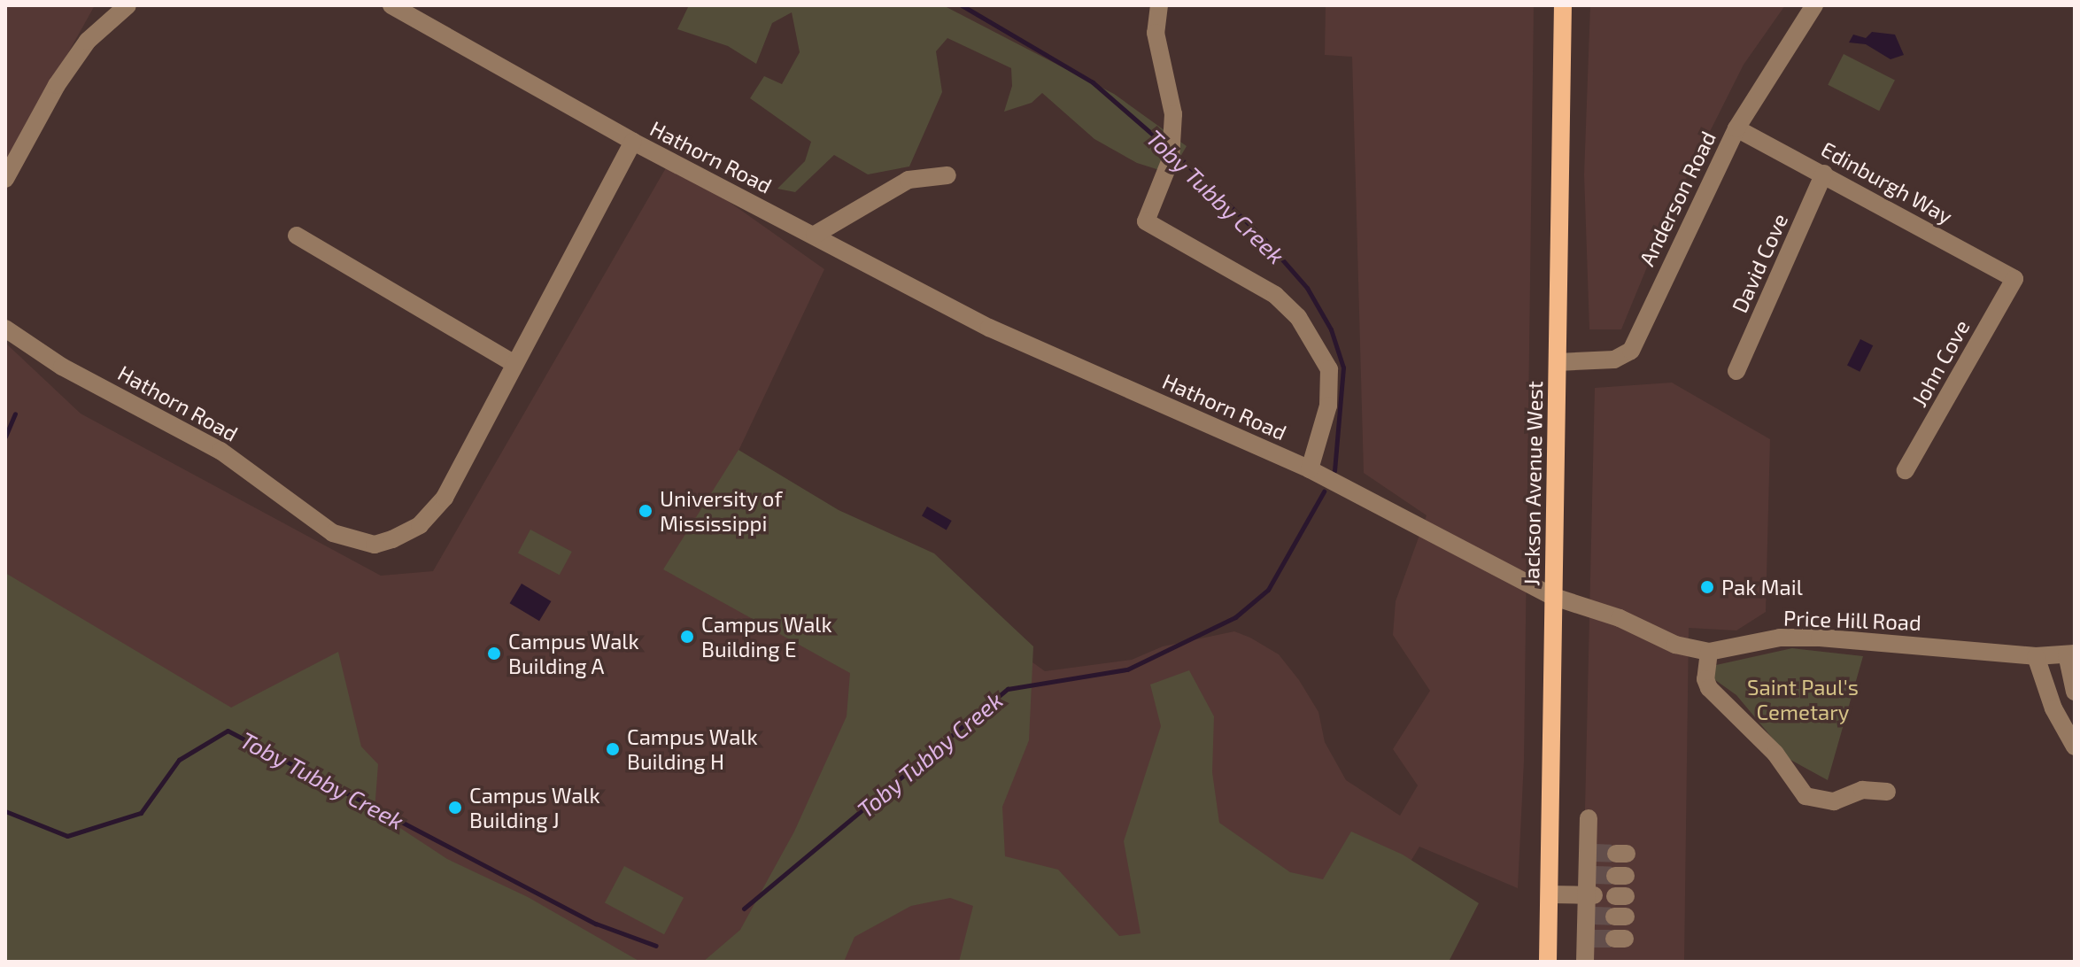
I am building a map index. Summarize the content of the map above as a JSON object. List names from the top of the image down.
{
  "streets": {
    "main road": ["Jackson Avenue West"],
    "street": [
      "Hathorn Road",
      "Edinburgh Way",
      "Anderson Road",
      "David Cove",
      "John Cove",
      "Price Hill Road"
    ]
  },
  "crossings": [
    ["Hathorn Road", "Jackson Avenue West"],
    ["Hathorn Road", "Price Hill Road"],
    ["Edinburgh Way", "Anderson Road"],
    ["Edinburgh Way", "David Cove"],
    ["Edinburgh Way", "John Cove"],
    ["Anderson Road", "Jackson Avenue West"],
    ["Jackson Avenue West", "Price Hill Road"]
  ],
  "water": ["Toby Tubby Creek"],
  "parks": ["Saint Paul's Cemetary"],
  "places": [
    "University of Mississippi",
    "Pak Mail",
    "Campus Walk Building E",
    "Campus Walk Building A",
    "Campus Walk Building H",
    "Campus Walk Building J"
  ]
}
